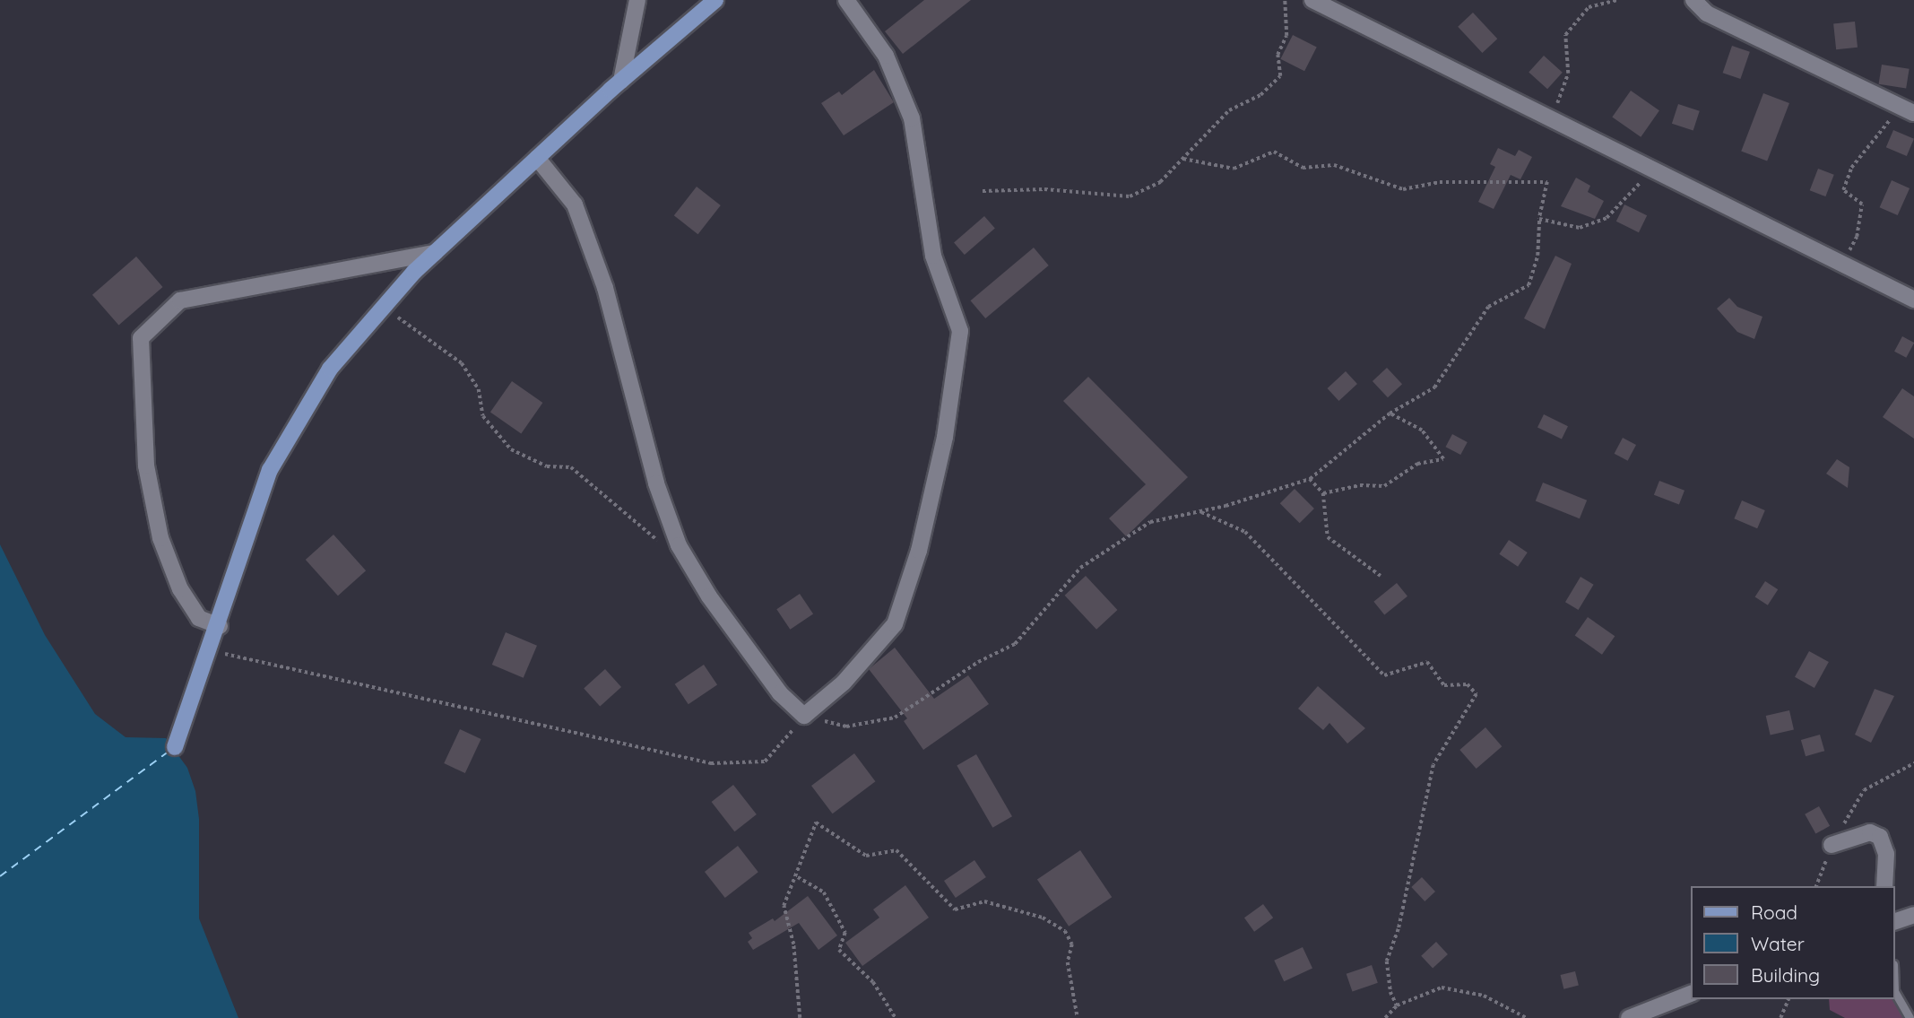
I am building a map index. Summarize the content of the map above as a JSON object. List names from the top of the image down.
{
  "legend": ["Road", "Water", "Building"]
}
